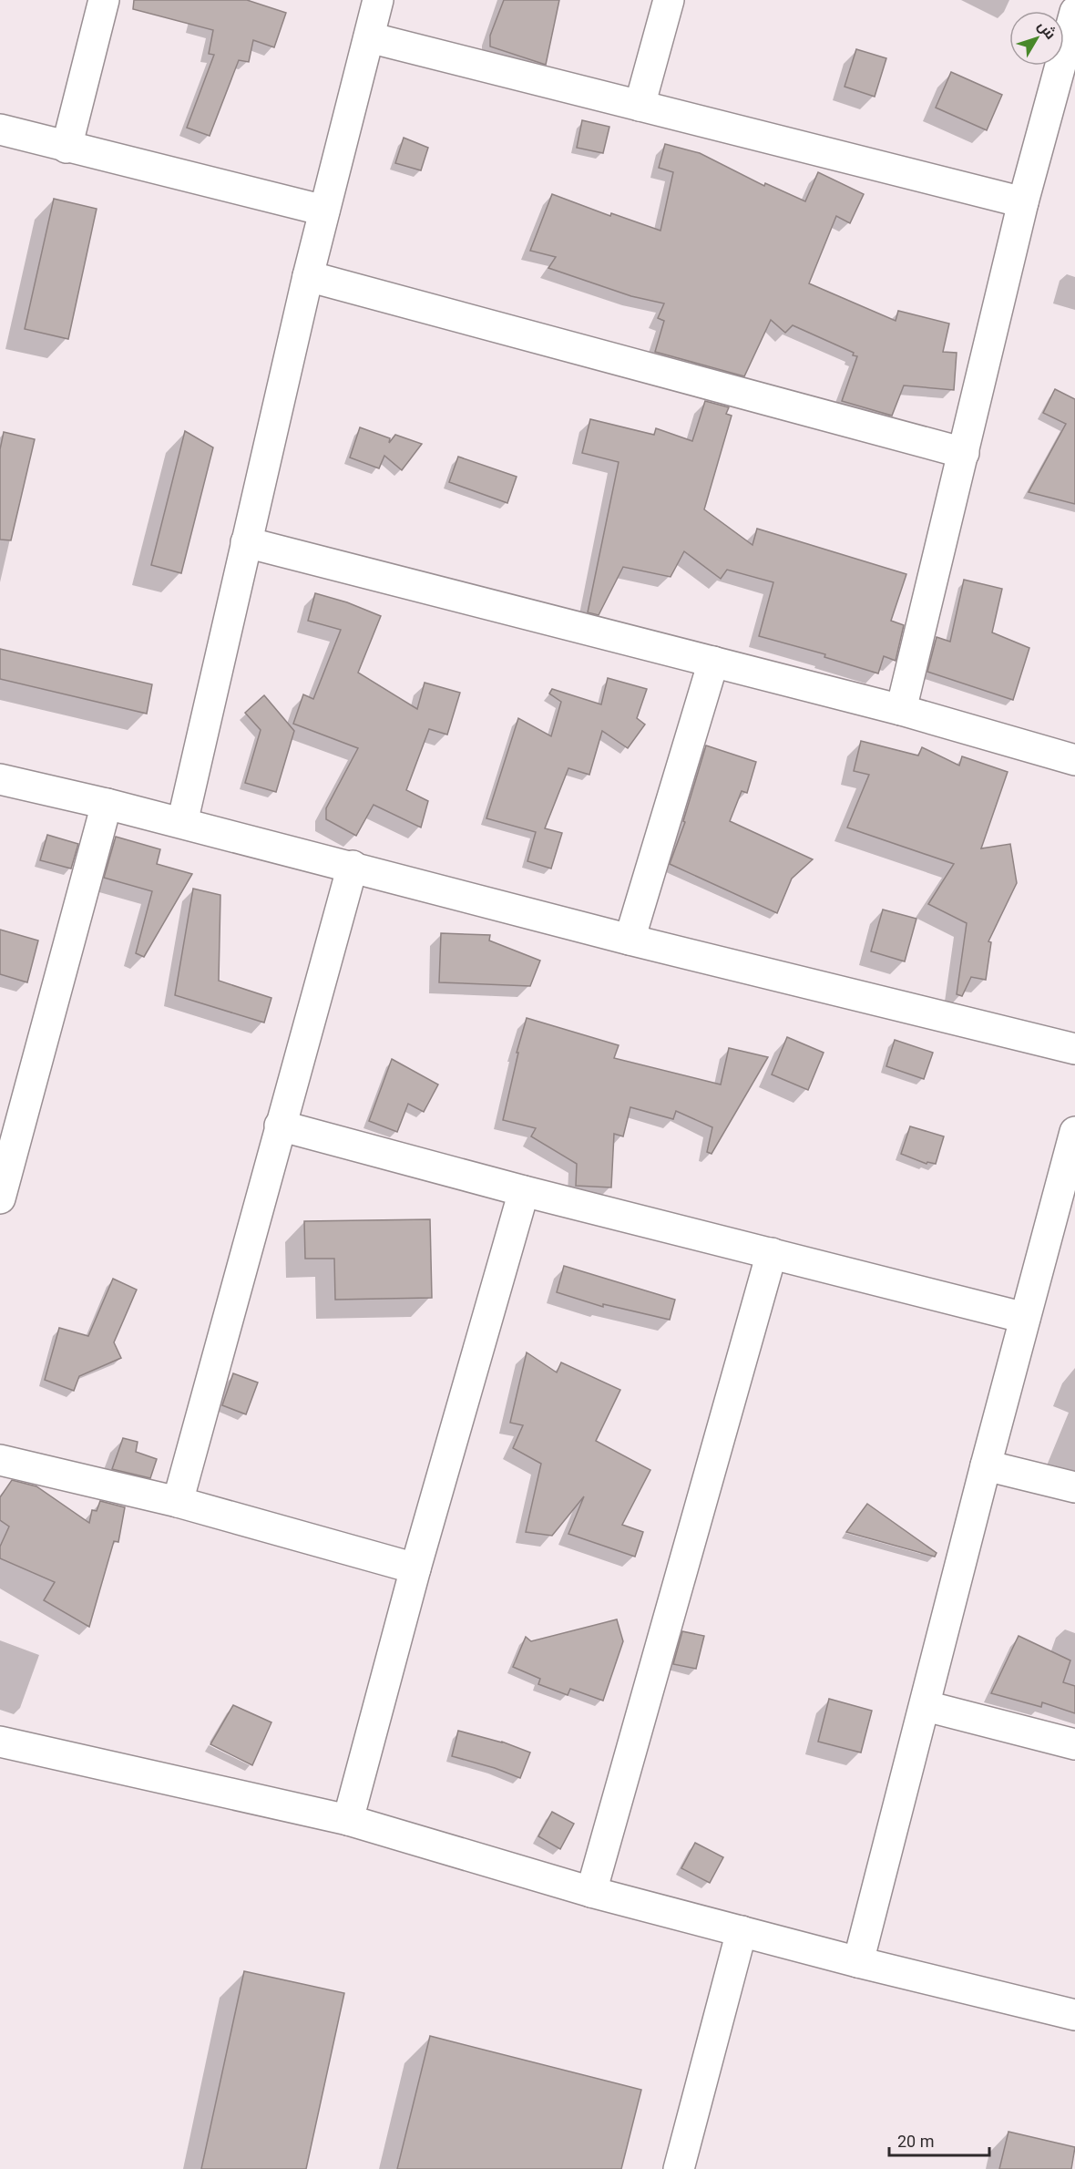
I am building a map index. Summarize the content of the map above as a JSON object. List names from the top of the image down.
{
  "scale_bar": "20 m",
  "north": "top right"
}
